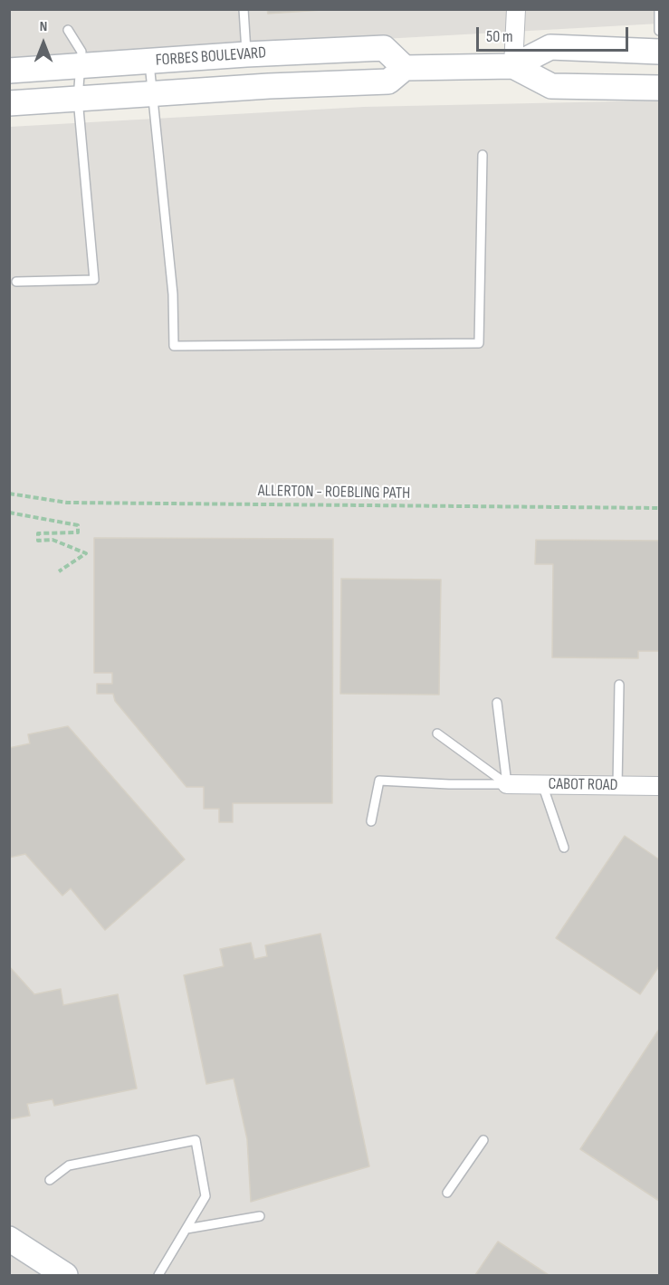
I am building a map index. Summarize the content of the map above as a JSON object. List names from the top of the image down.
{
  "streets": {
    "main road": ["FORBES BOULEVARD"],
    "street": ["CABOT ROAD"],
    "path": ["ALLERTON - ROEBLING PATH"]
  },
  "scale_bar": "50 m",
  "north": "top"
}
